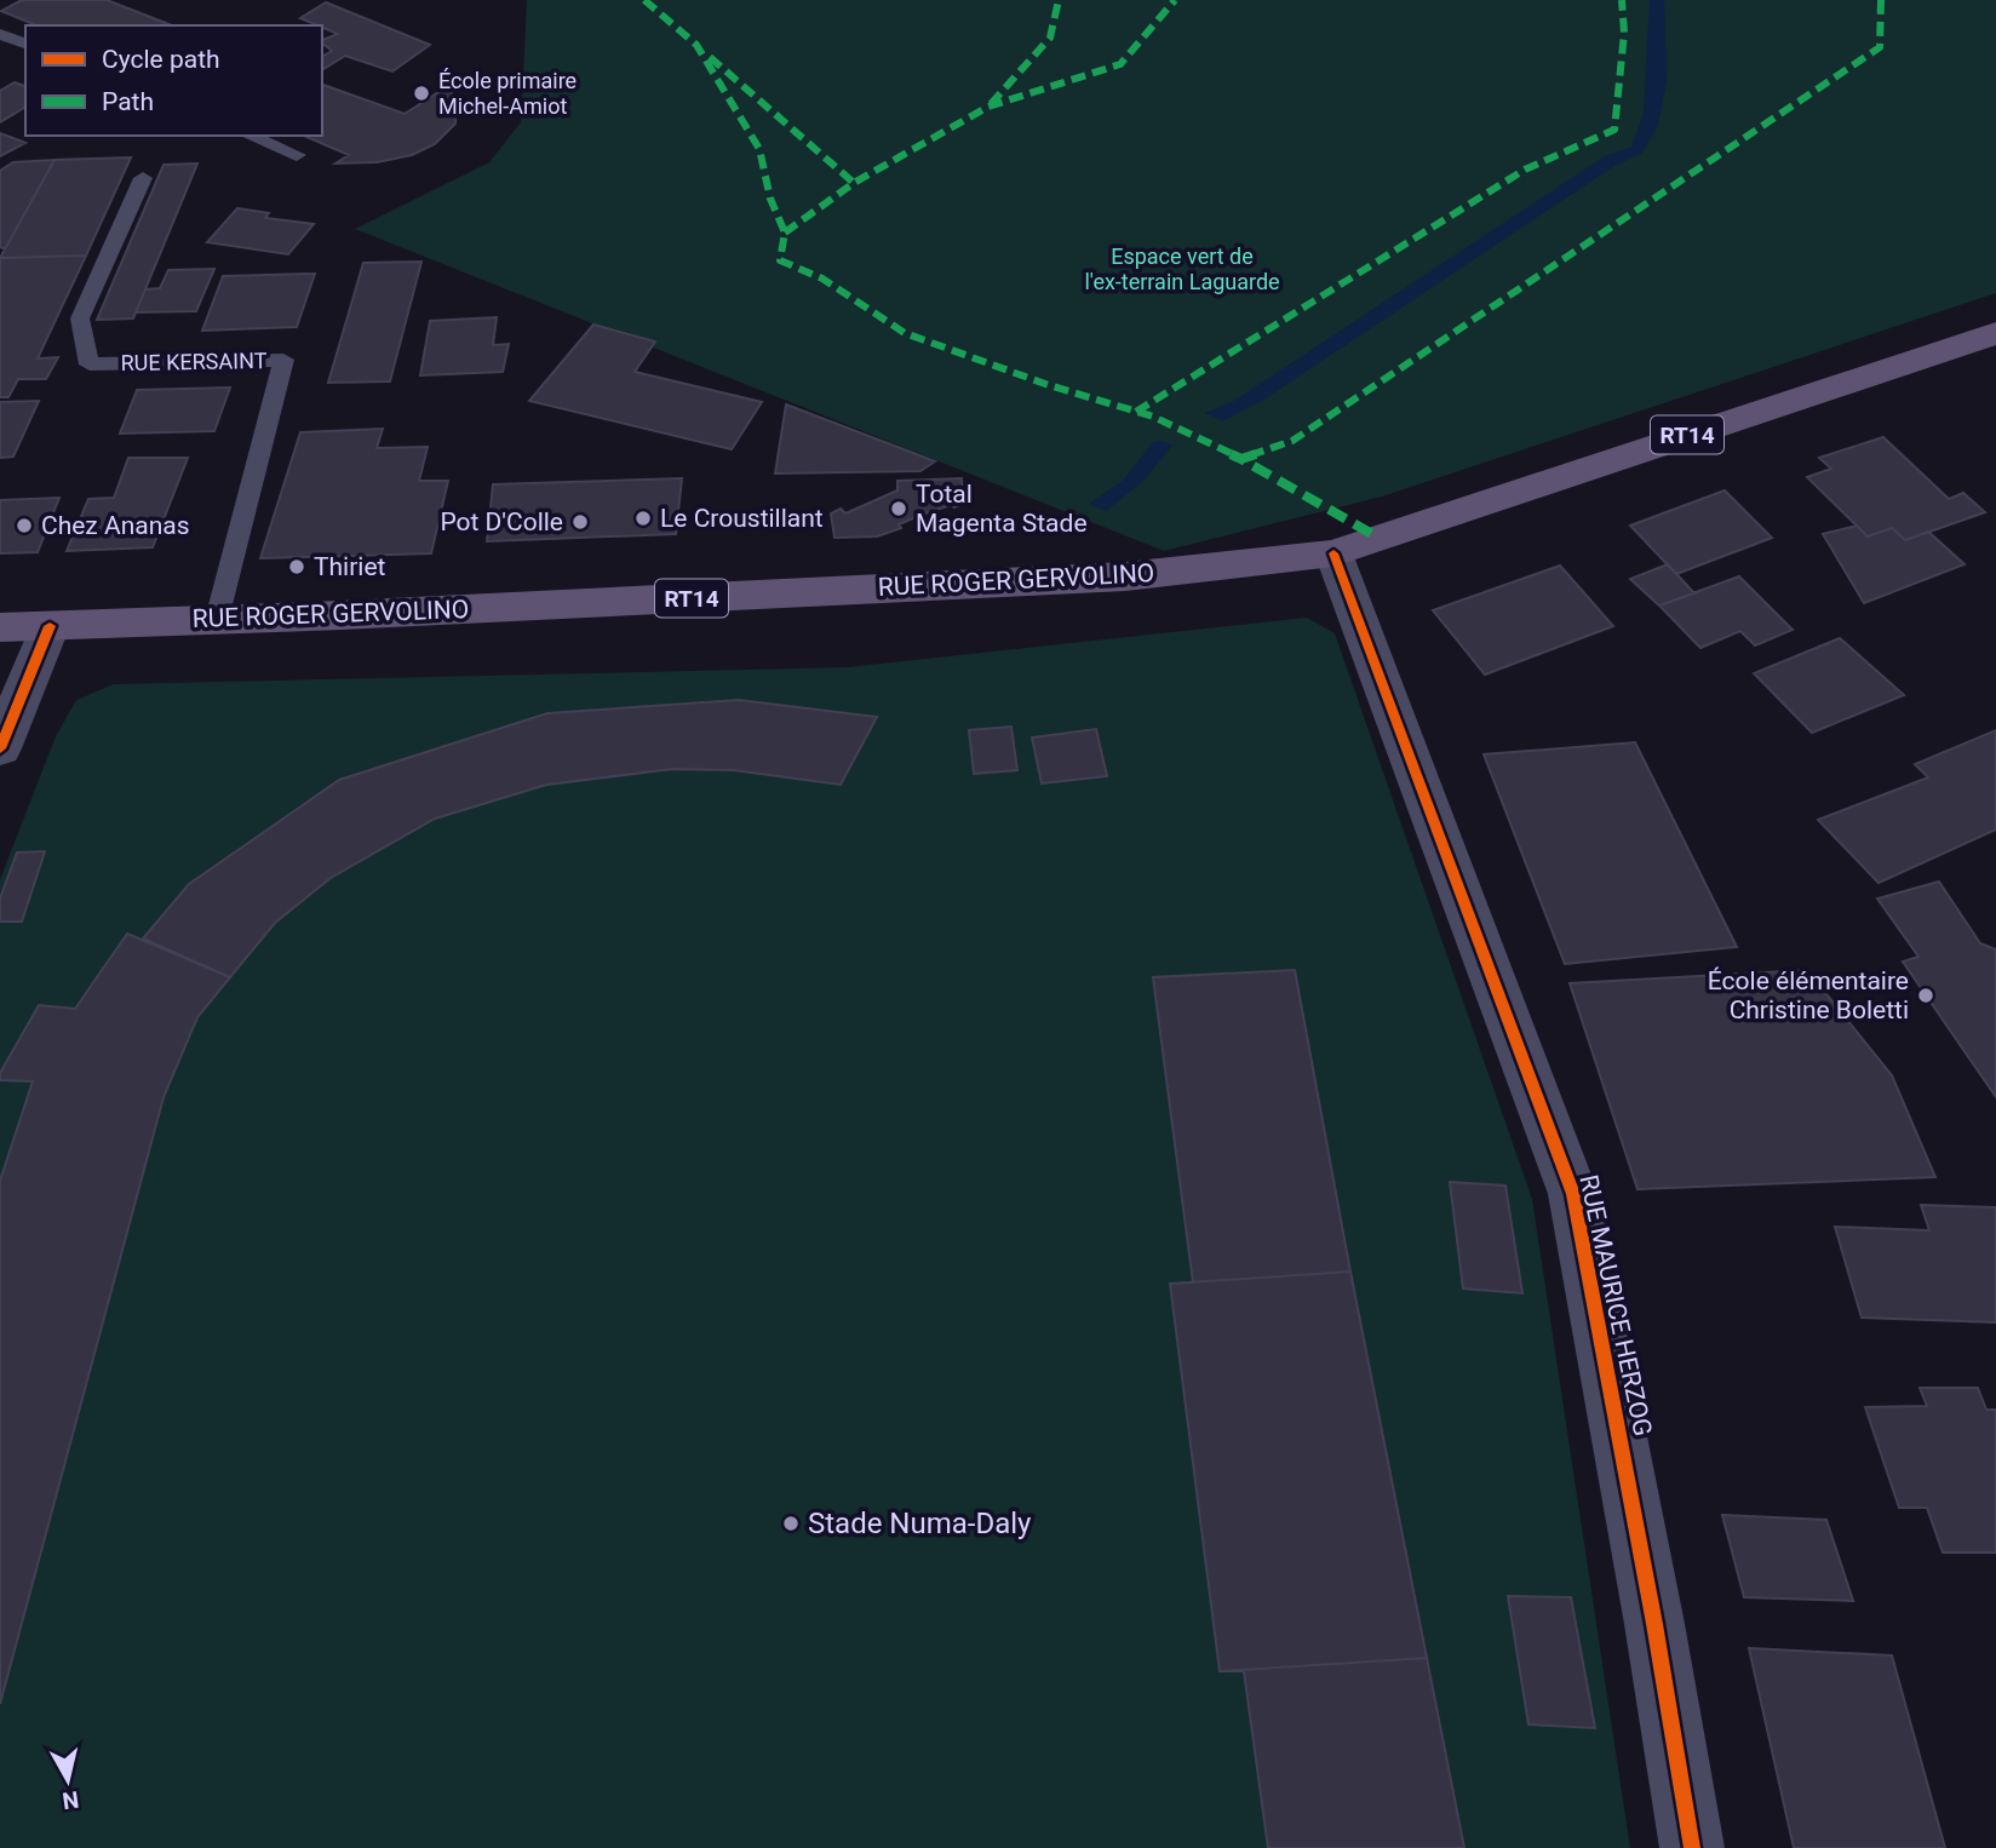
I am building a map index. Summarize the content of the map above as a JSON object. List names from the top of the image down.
{
  "streets": {
    "main road": ["RT14", "RUE ROGER GERVOLINO"],
    "street": ["RUE MAURICE HERZOG"],
    "lane": ["RUE KERSAINT"]
  },
  "crossings": [
    ["RUE KERSAINT", "RUE ROGER GERVOLINO"],
    ["RUE ROGER GERVOLINO", "RUE MAURICE HERZOG"]
  ],
  "parks": ["Espace vert de l'ex-terrain Laguarde"],
  "places": [
    "École primaire Michel-Amiot",
    "Total Magenta Stade",
    "Le Croustillant",
    "Pot D'Colle",
    "Chez Ananas",
    "Thiriet",
    "École élémentaire Christine Boletti",
    "Stade Numa-Daly"
  ],
  "legend": ["Cycle path", "Path"],
  "north": "bottom"
}
